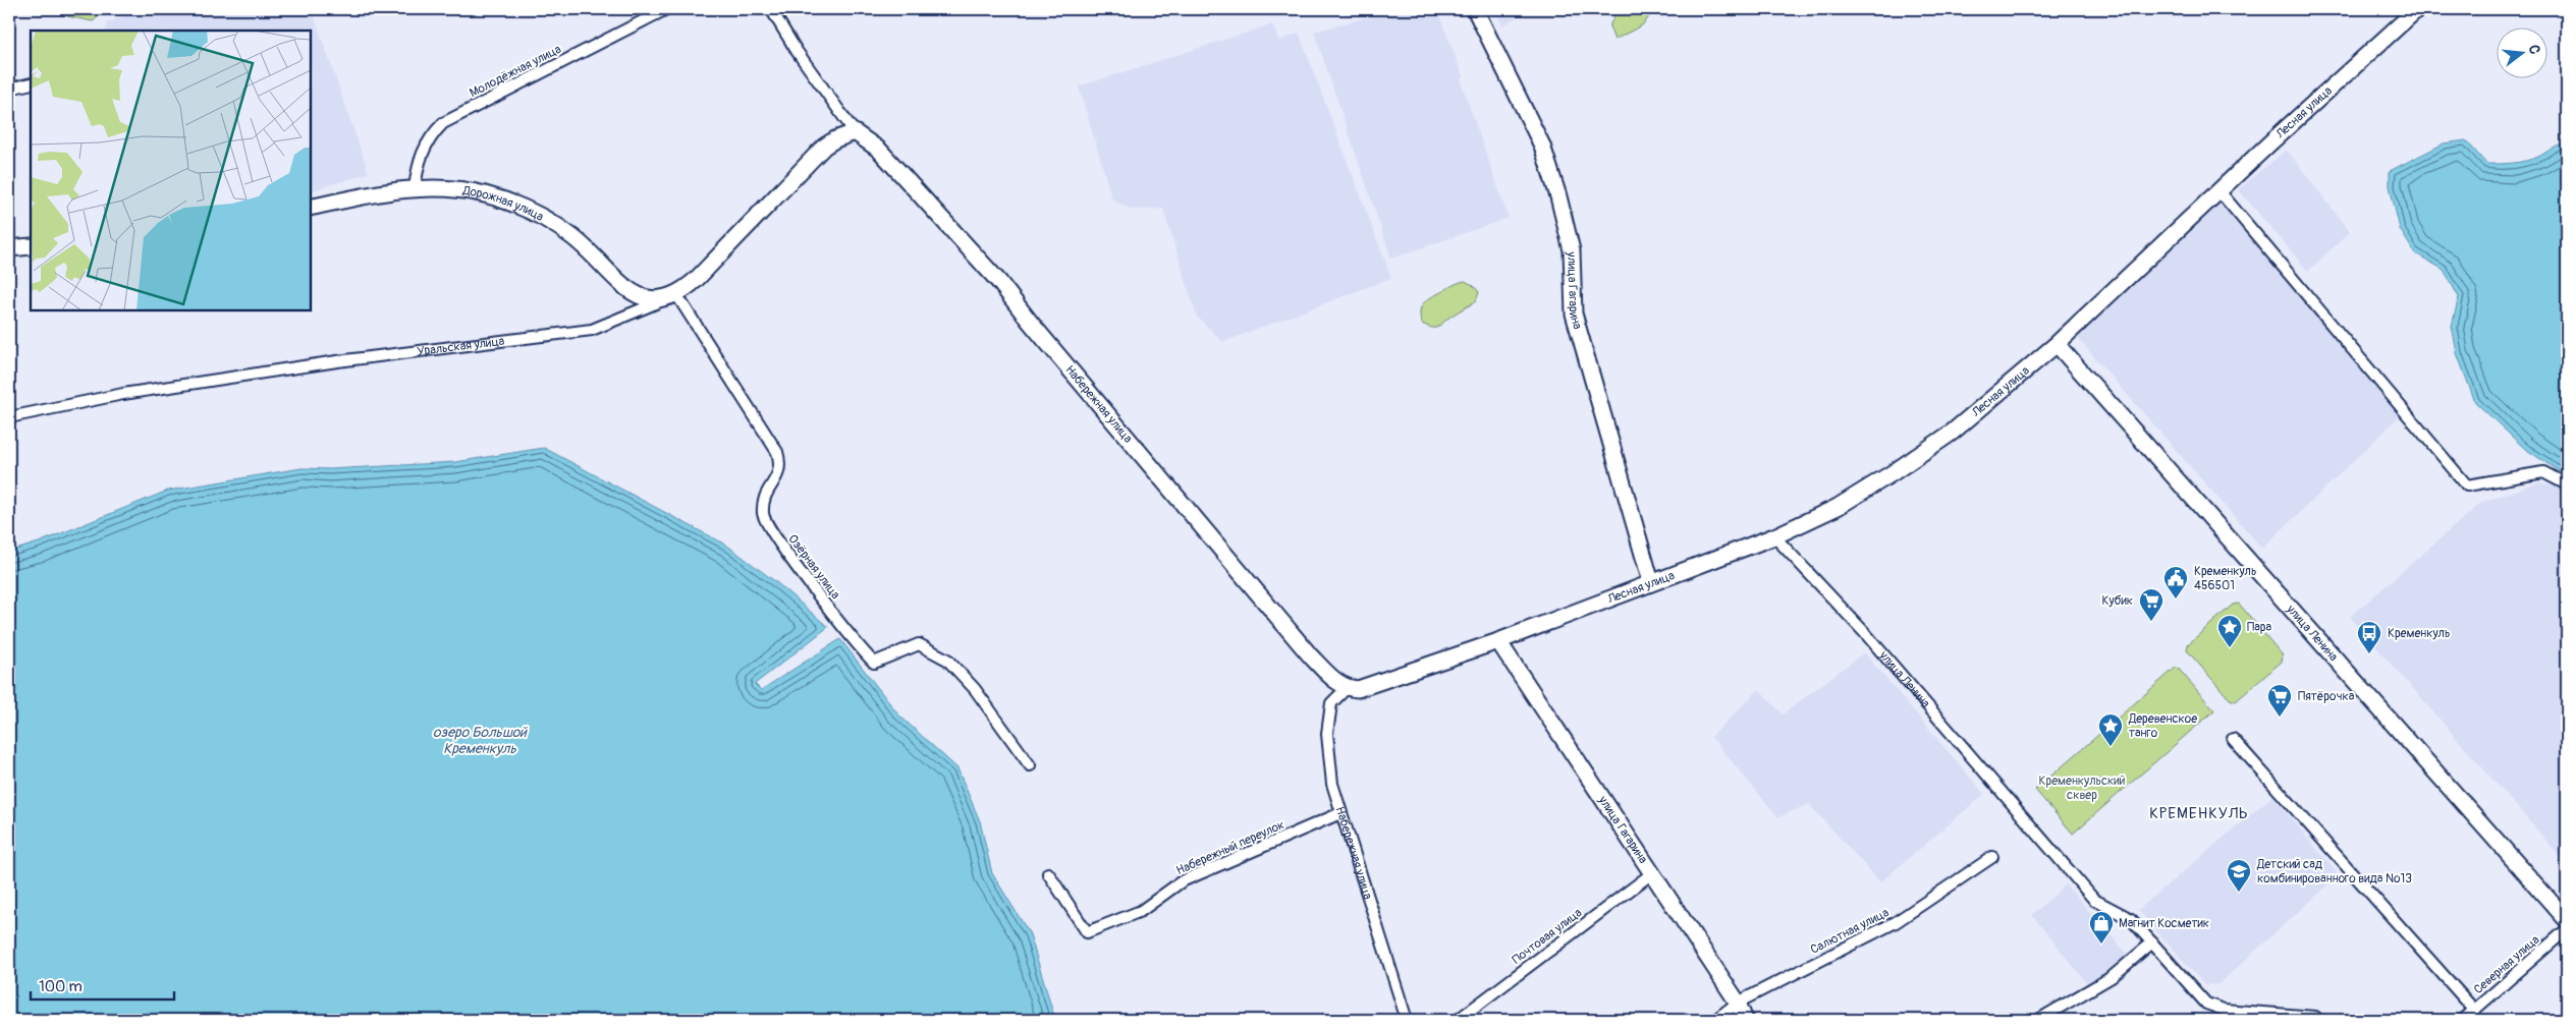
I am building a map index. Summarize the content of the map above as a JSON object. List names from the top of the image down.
{
  "streets": {
    "street": [
      "Молодёжная улица",
      "Лесная улица",
      "Дорожная улица",
      "улица Гагарина",
      "Уральская улица",
      "Набережная улица",
      "Озёрная улица",
      "улица Ленина",
      "Набережный переулок",
      "Салютная улица",
      "Почтовая улица",
      "Северная улица"
    ]
  },
  "crossings": [
    ["Молодёжная улица", "Дорожная улица"],
    ["Лесная улица", "улица Гагарина"],
    ["Лесная улица", "улица Ленина"],
    ["Дорожная улица", "Уральская улица"],
    ["Дорожная улица", "Озёрная улица"],
    ["улица Гагарина", "Салютная улица"],
    ["улица Гагарина", "Почтовая улица"],
    ["Уральская улица", "Набережная улица"],
    ["Уральская улица", "Озёрная улица"],
    ["Набережная улица", "Набережный переулок"]
  ],
  "districts": ["КРЕМЕНКУЛЬ"],
  "water": ["озеро Большой Кременкуль"],
  "parks": ["Кременкульский сквер"],
  "places": {
    "public building": ["Кременкуль 456501"],
    "supermarket": ["Кубик", "Пятёрочка"],
    "place": ["Пара", "Деревенское танго"],
    "bus stop": ["Кременкуль"],
    "school or university": ["Детский сад комбинированного вида №13"],
    "shop": ["Магнит Косметик"]
  },
  "scale_bar": "100 m",
  "north": "right"
}
